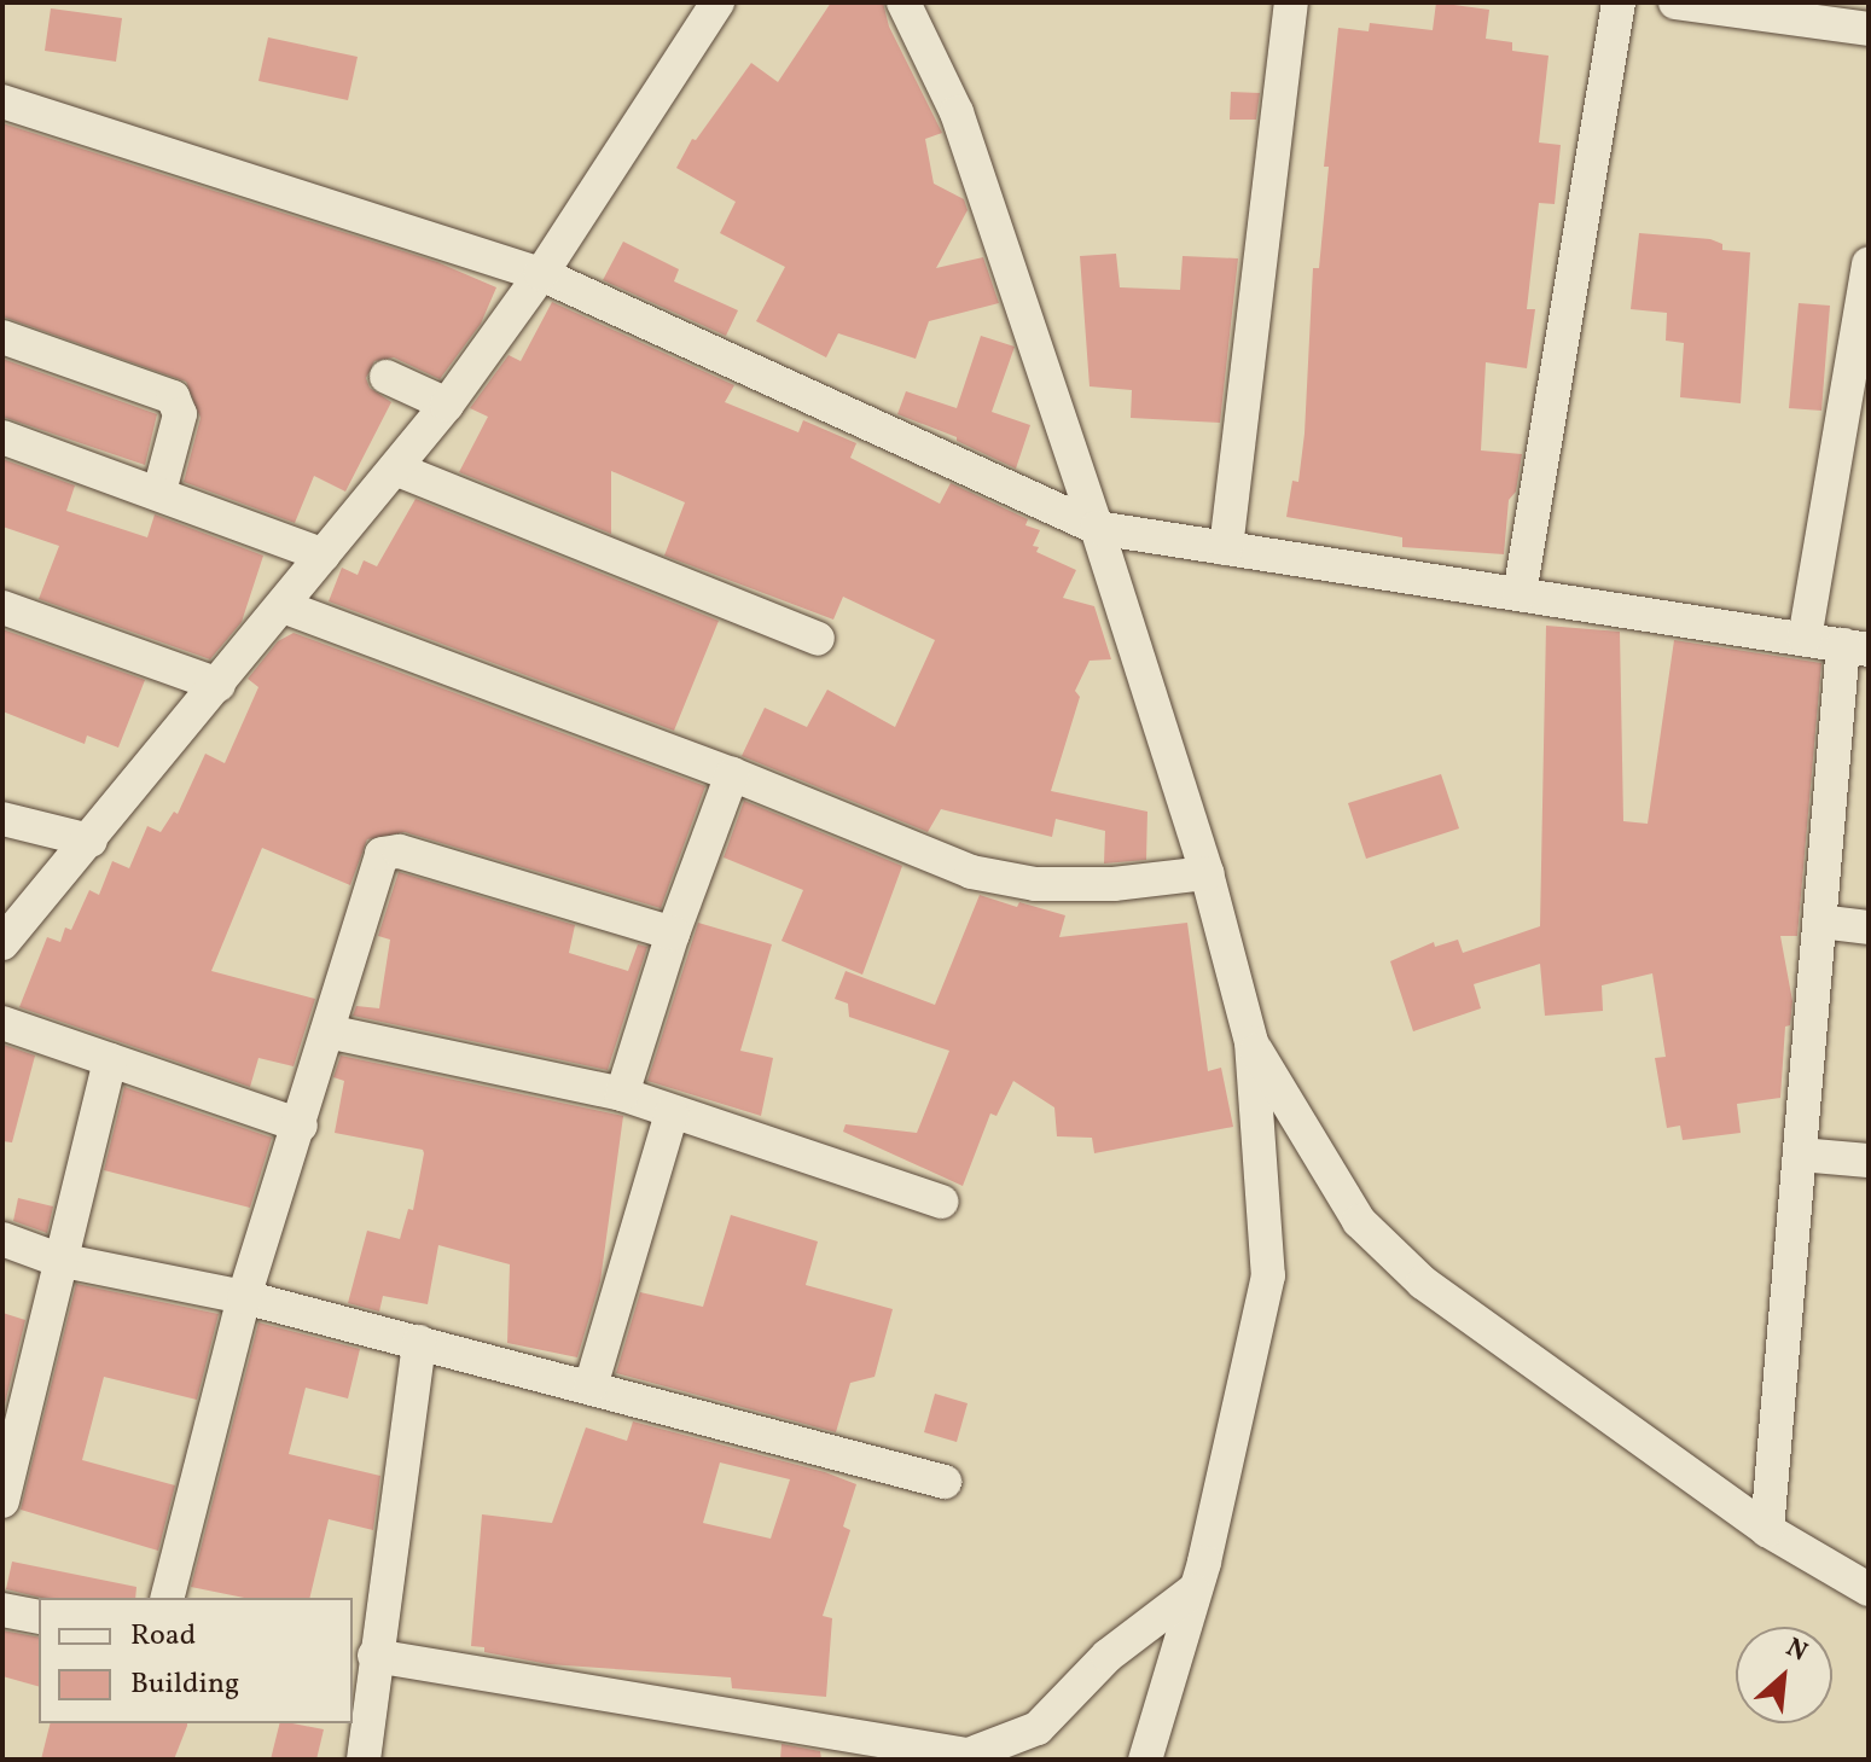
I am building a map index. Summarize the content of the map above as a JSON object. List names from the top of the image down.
{
  "legend": ["Road", "Building"],
  "north": "top right"
}
